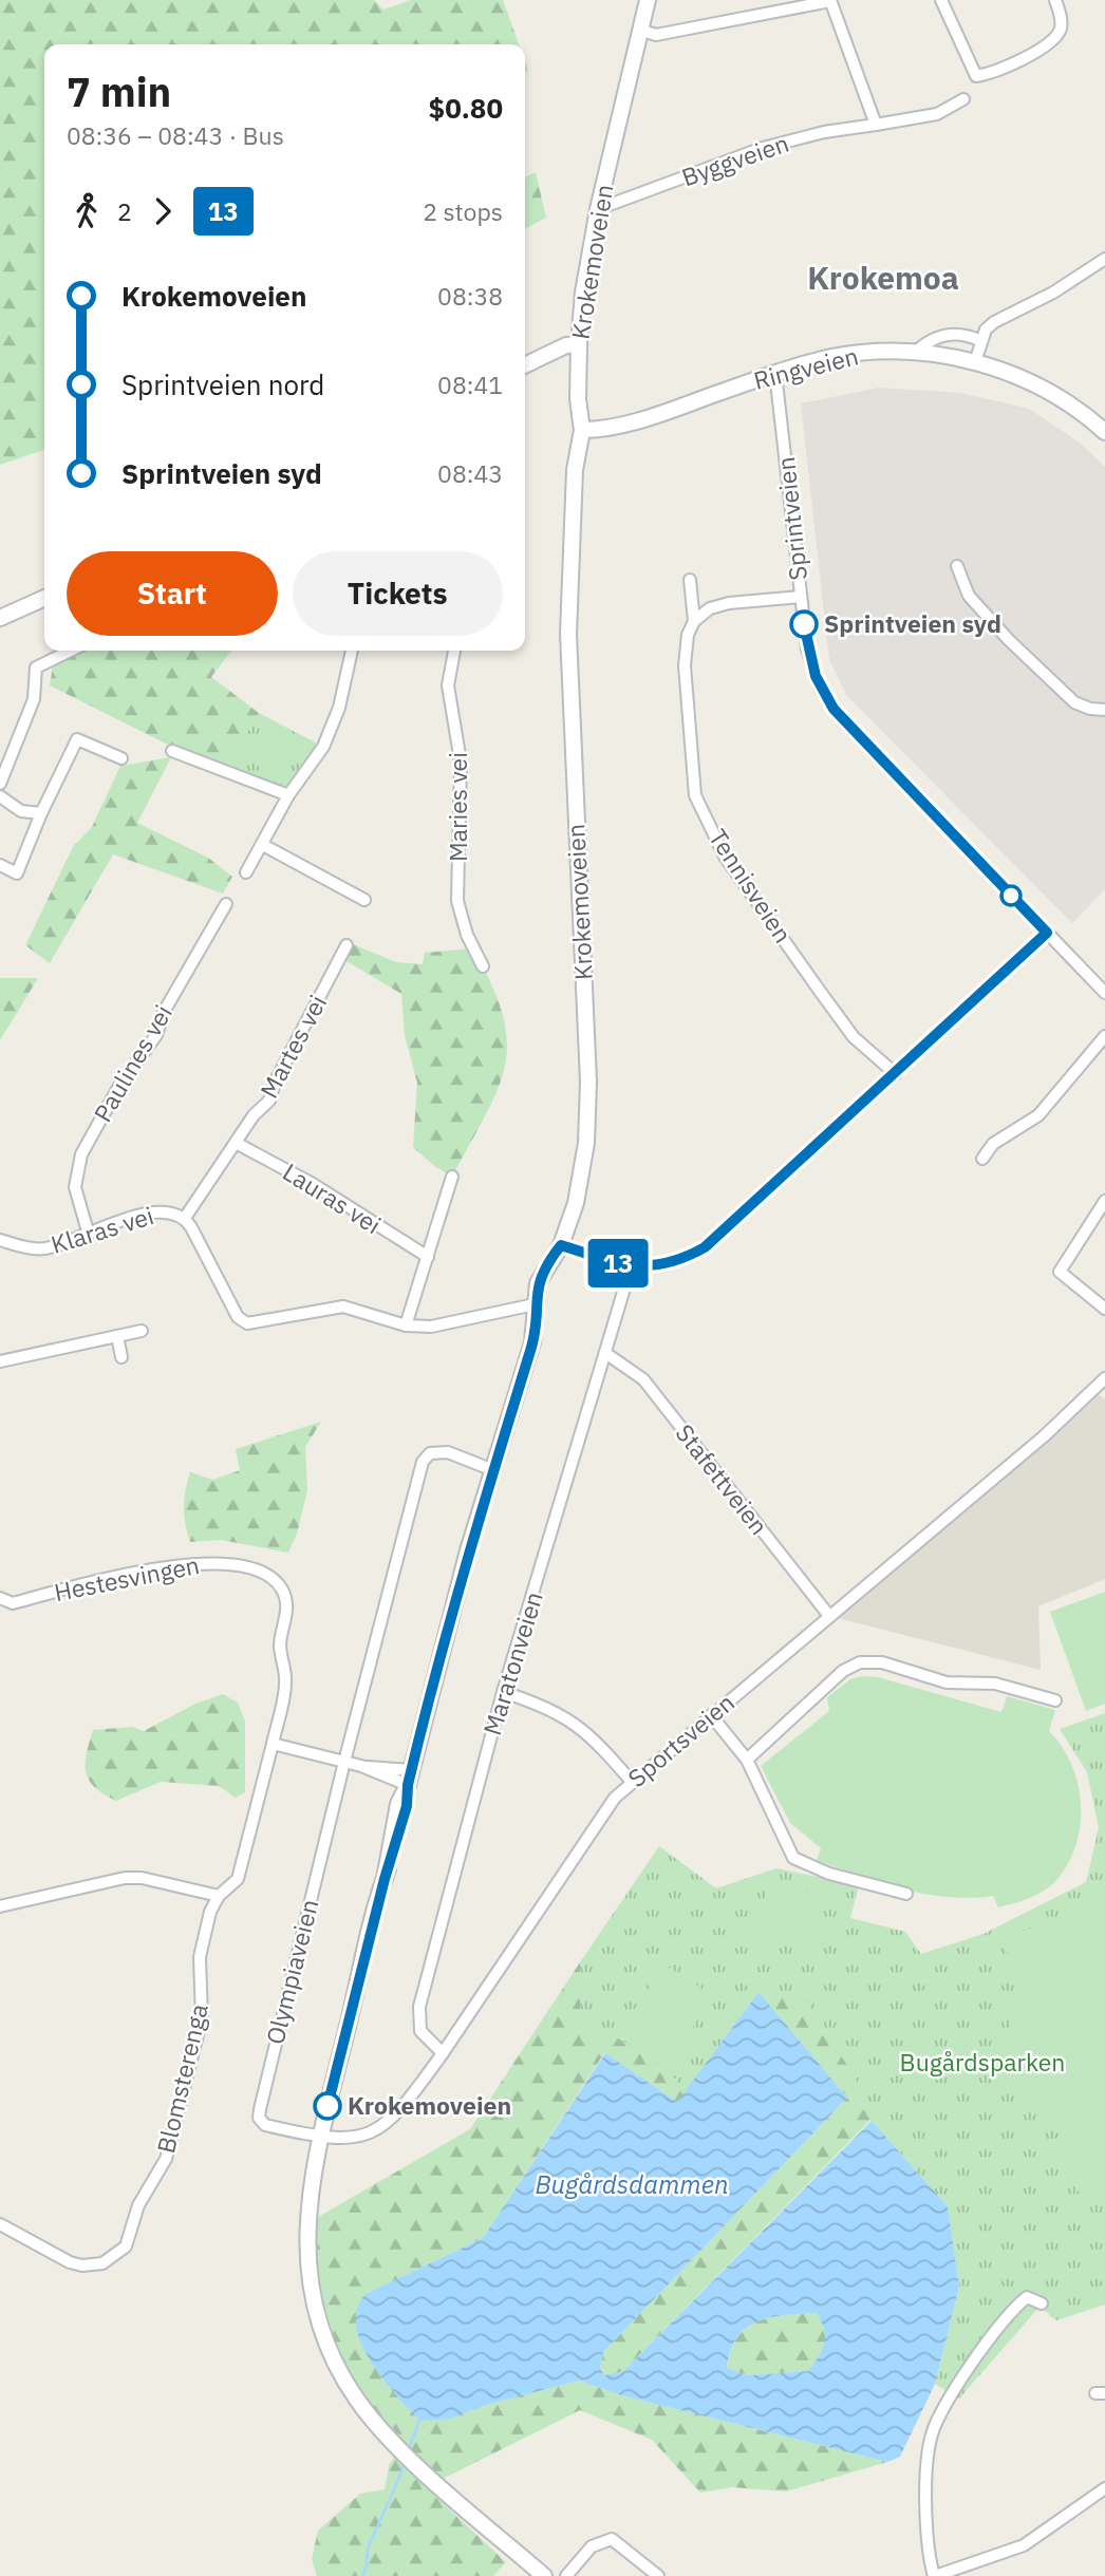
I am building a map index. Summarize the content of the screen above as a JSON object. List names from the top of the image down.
{
  "streets": {
    "main road": ["Krokemoveien", "Ringveien"],
    "street": [
      "Byggveien",
      "Sprintveien",
      "Maries vei",
      "Tennisveien",
      "Martes vei",
      "Paulines vei",
      "Lauras vei",
      "Klaras vei",
      "Stafettveien",
      "Hestesvingen",
      "Maratonveien",
      "Sportsveien",
      "Olympiaveien",
      "Blomsterenga"
    ]
  },
  "crossings": [
    ["Byggveien", "Krokemoveien"],
    ["Krokemoveien", "Ringveien"],
    ["Krokemoveien", "Klaras vei"],
    ["Krokemoveien", "Sportsveien"],
    ["Krokemoveien", "Olympiaveien"],
    ["Ringveien", "Sprintveien"],
    ["Martes vei", "Lauras vei"],
    ["Martes vei", "Klaras vei"],
    ["Paulines vei", "Klaras vei"],
    ["Stafettveien", "Maratonveien"],
    ["Stafettveien", "Sportsveien"],
    ["Hestesvingen", "Blomsterenga"],
    ["Maratonveien", "Sportsveien"],
    ["Sportsveien", "Olympiaveien"]
  ],
  "districts": ["Krokemoa"],
  "water": ["Bugårdsdammen"],
  "parks": ["Bugårdsparken"],
  "places": ["Sprintveien syd", "Krokemoveien"],
  "lines": ["bus line 13"],
  "page": {
    "on_map": "13",
    "heading": ["7 min", "08:36 – 08:43 · Bus", "$0.80"],
    "legs": ["2", "13", "2 stops"],
    "list": [
      {
        "name": "Krokemoveien",
        "value": "08:38"
      },
      {
        "name": "Sprintveien nord",
        "value": "08:41"
      },
      {
        "name": "Sprintveien syd",
        "value": "08:43"
      }
    ],
    "buttons": ["Start", "Tickets"]
  }
}
